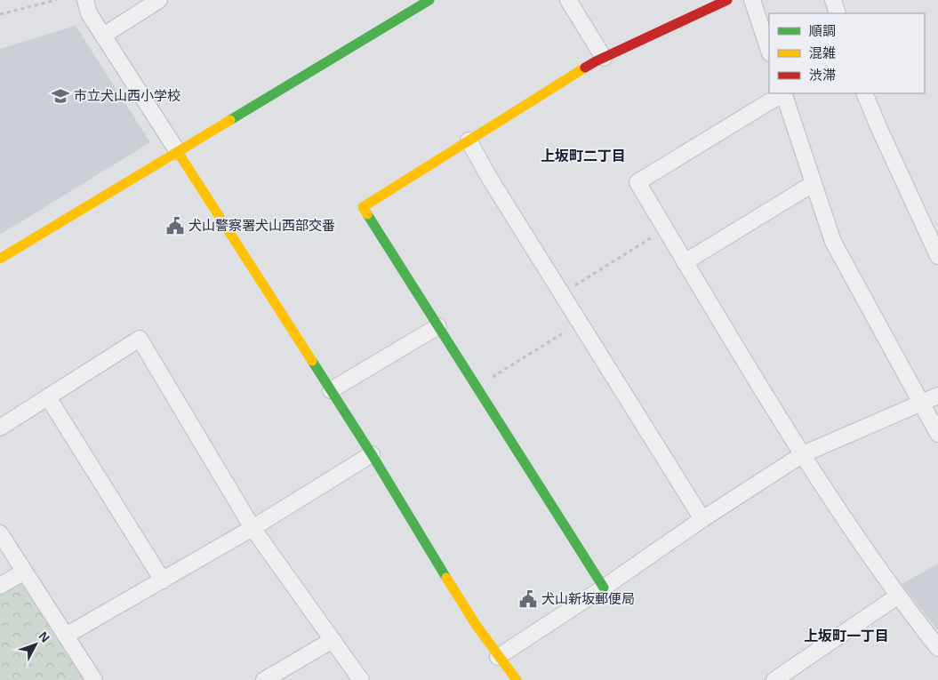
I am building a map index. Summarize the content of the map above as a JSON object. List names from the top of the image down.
{
  "districts": ["上坂町二丁目", "上坂町一丁目"],
  "places": {
    "school or university": ["市立犬山西小学校"],
    "public building": ["犬山警察署犬山西部交番", "犬山新坂郵便局"]
  },
  "legend": ["順調", "混雑", "渋滞"],
  "north": "top right"
}
